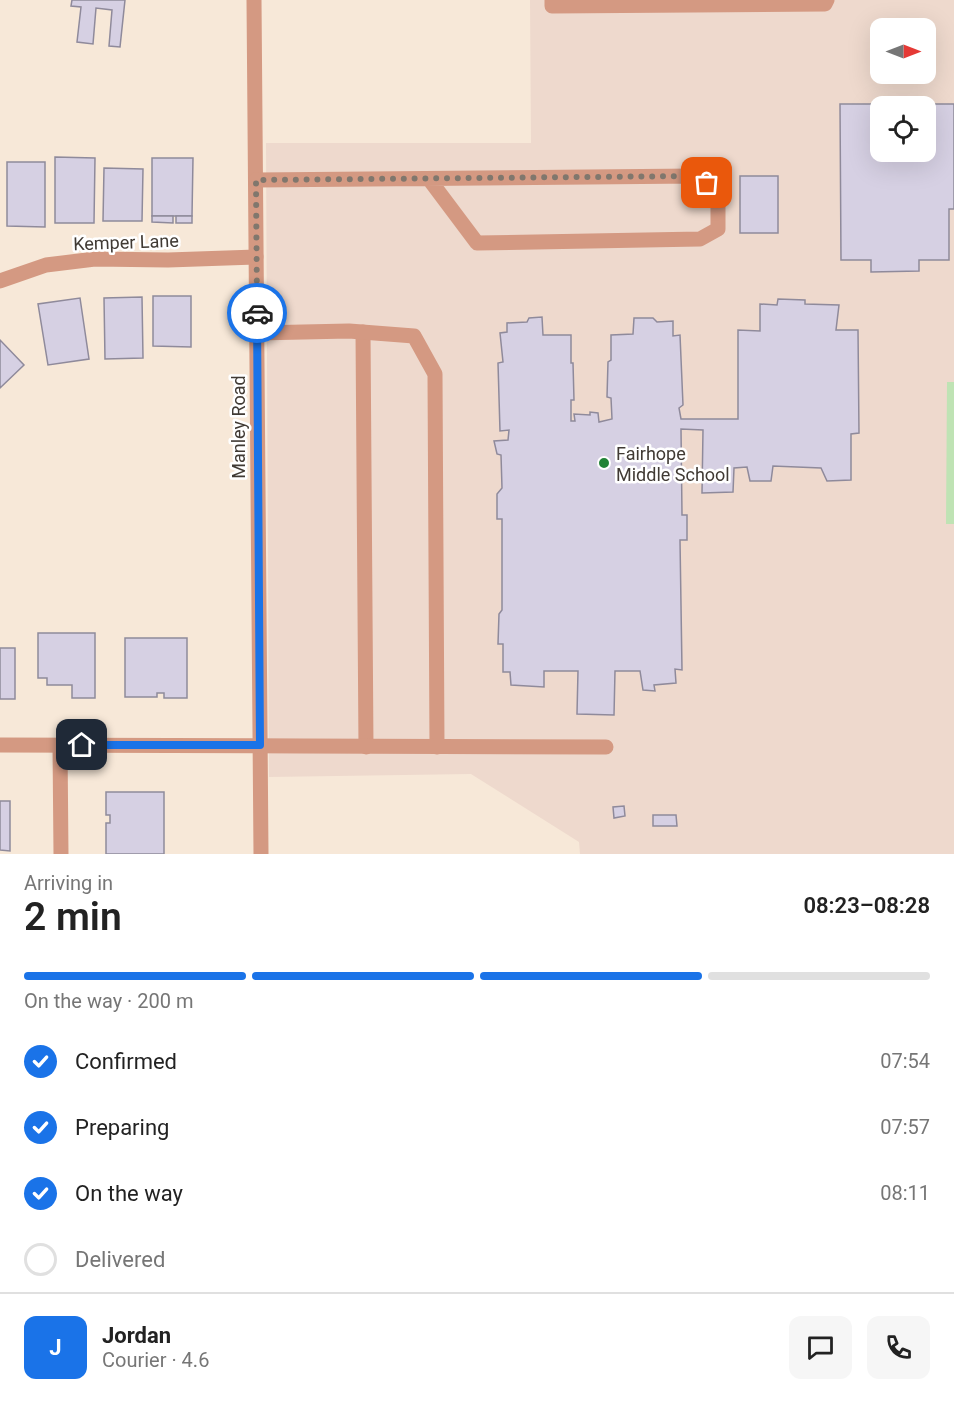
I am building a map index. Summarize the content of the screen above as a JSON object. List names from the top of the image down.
{
  "streets": {
    "street": ["Kemper Lane", "Manley Road"]
  },
  "crossings": [
    ["Kemper Lane", "Manley Road"]
  ],
  "places": ["Fairhope Middle School"],
  "north": "right",
  "page": {
    "heading": ["2 min", "Arriving in", "08:23–08:28"],
    "panel": ["Jordan", "Courier · 4.6"],
    "bar": "On the way · 200 m",
    "list": [
      ["Confirmed", "07:54"],
      ["Preparing", "07:57"],
      ["On the way", "08:11"],
      "Delivered"
    ],
    "round": "J"
  }
}
